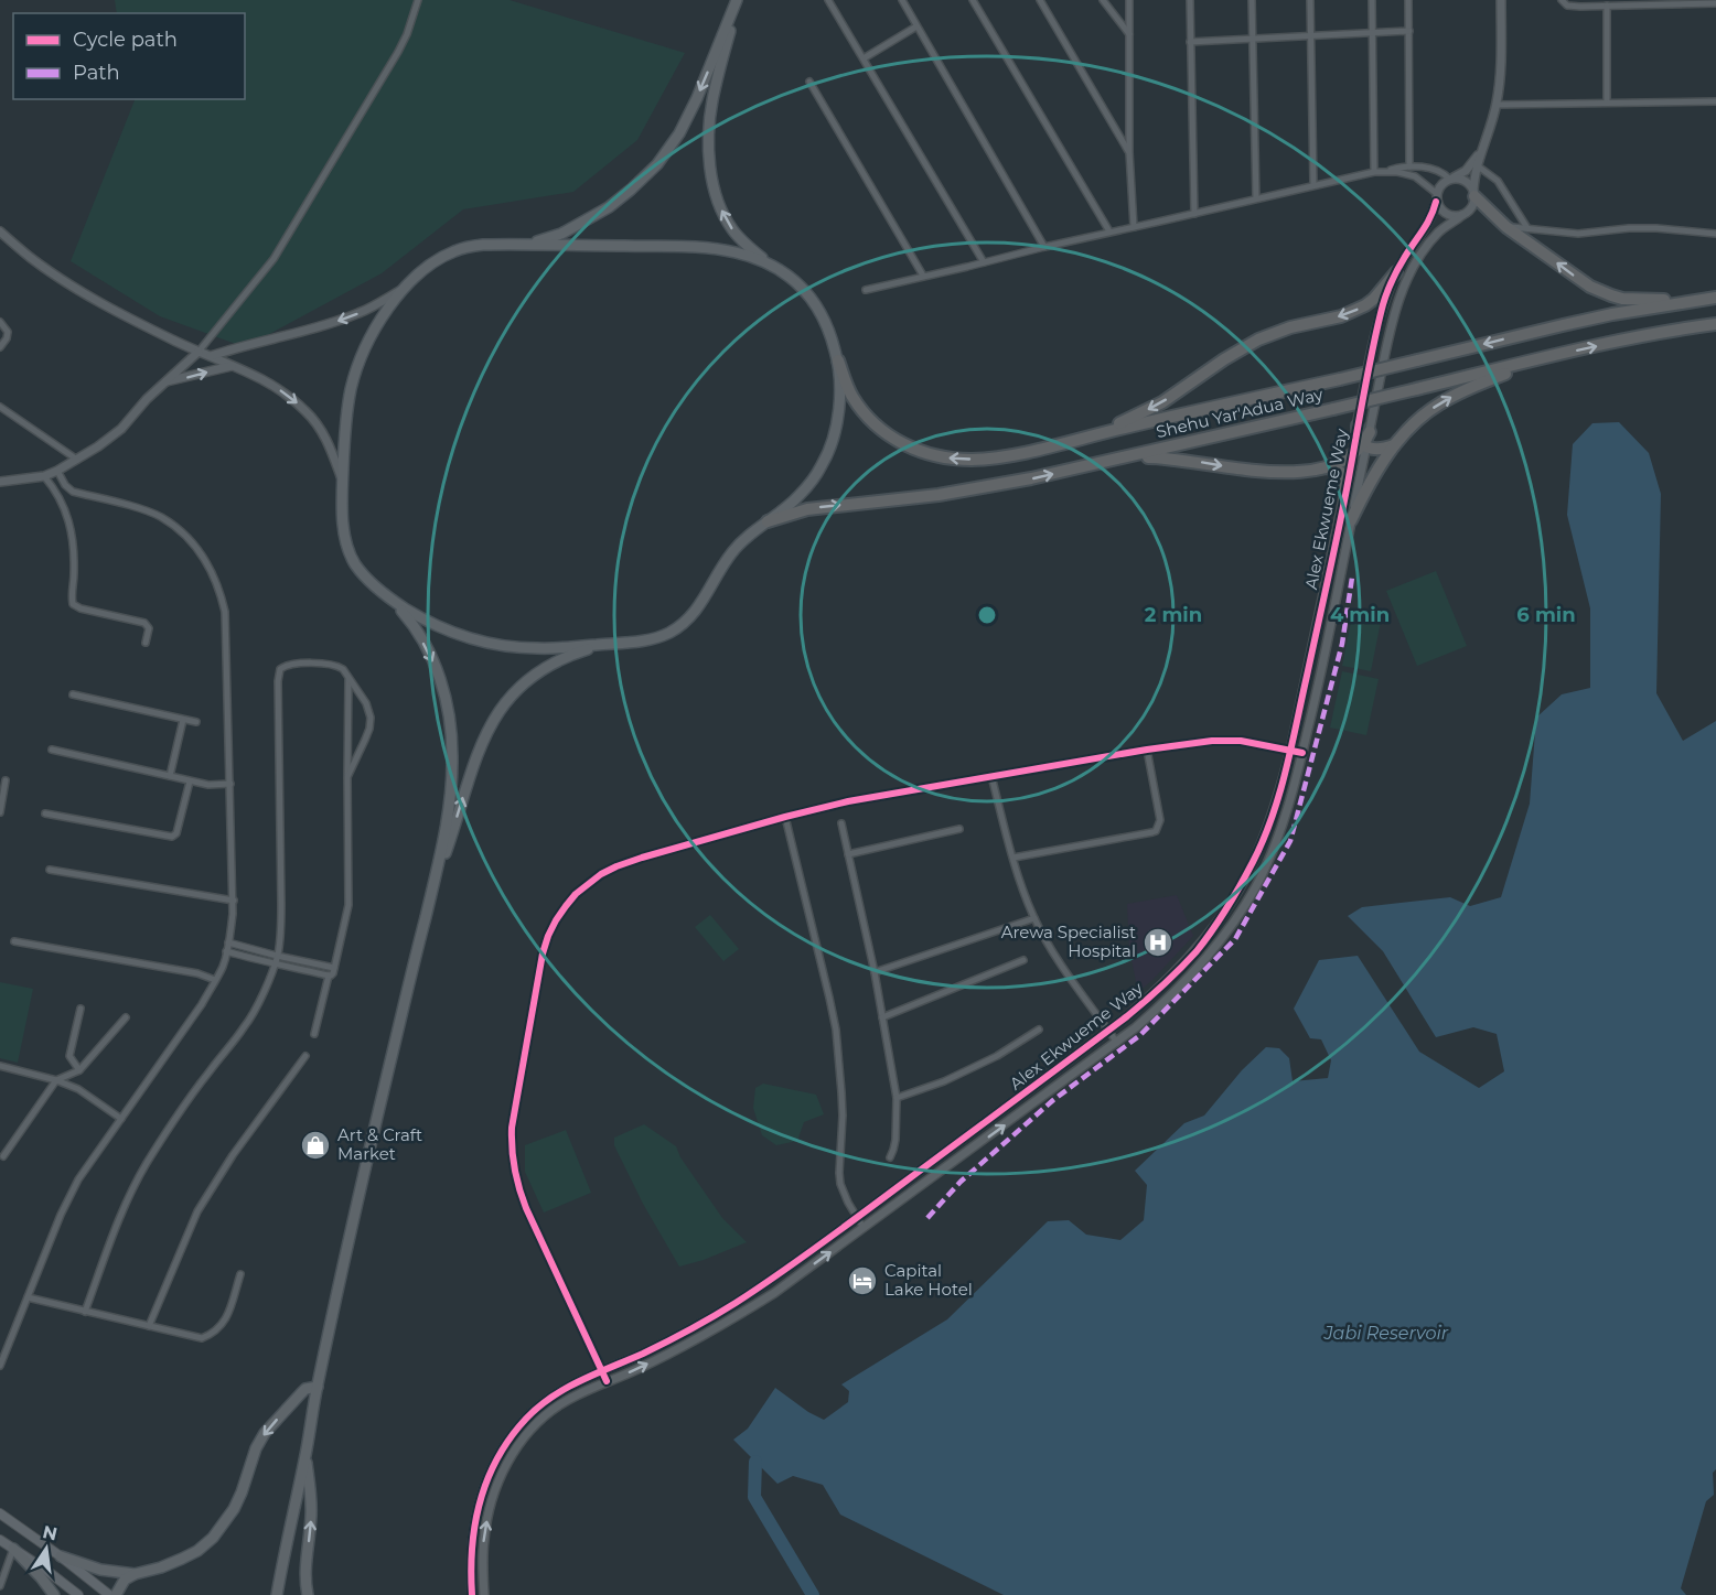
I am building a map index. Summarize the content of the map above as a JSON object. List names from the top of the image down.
{
  "streets": {
    "highway": ["Shehu Yar'Adua Way"],
    "street": ["Alex Ekwueme Way"]
  },
  "water": ["Jabi Reservoir"],
  "places": {
    "hospital": ["Arewa Specialist Hospital"],
    "shop": ["Art & Craft Market"],
    "hotel": ["Capital Lake Hotel"]
  },
  "legend": ["Cycle path", "Path"],
  "north": "top",
  "rings": ["2 min", "4 min", "6 min"]
}
